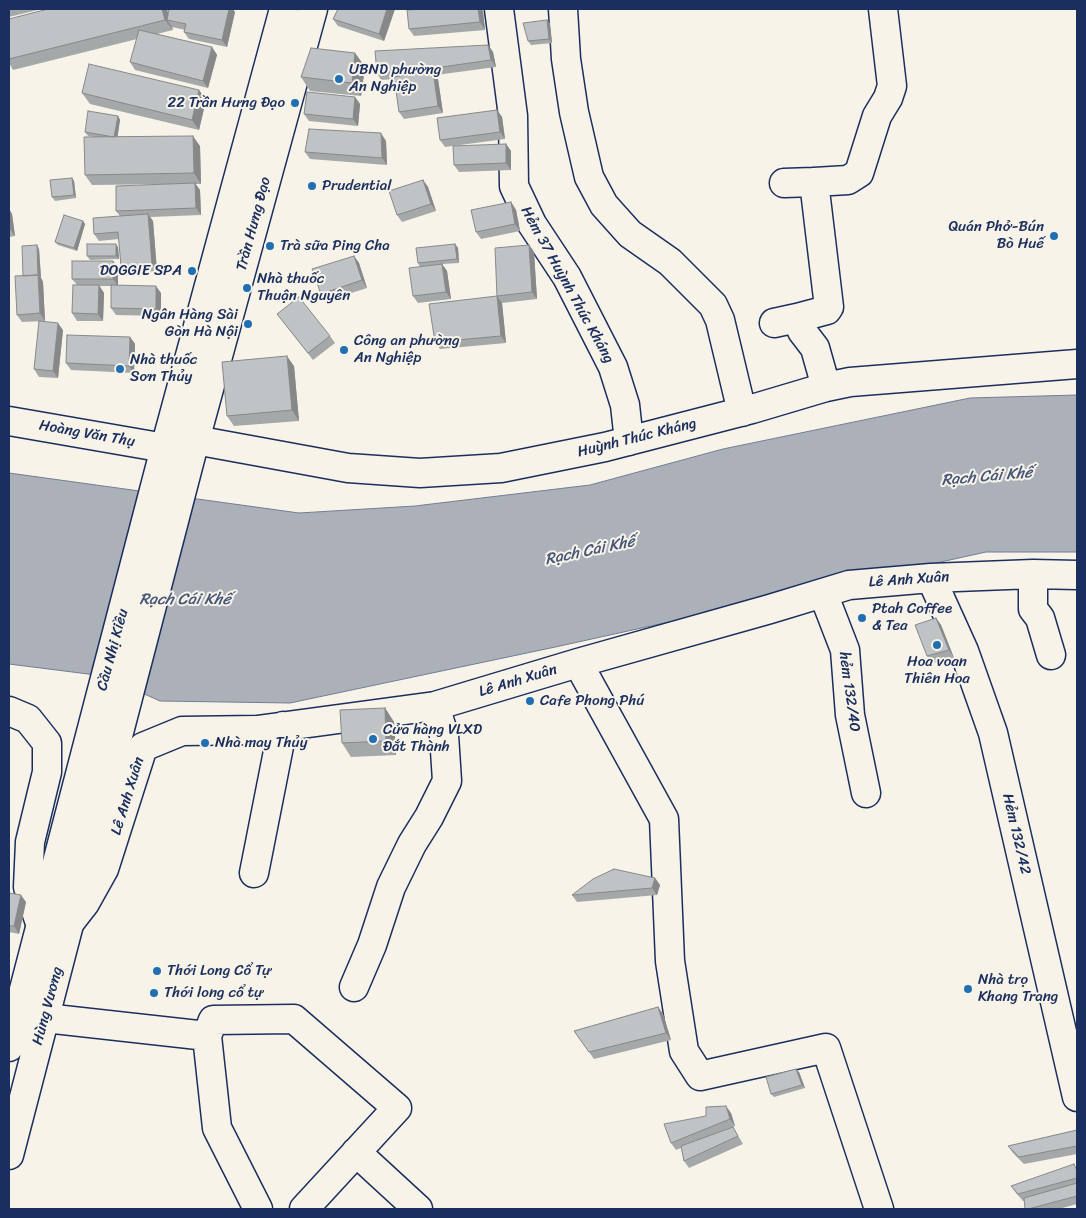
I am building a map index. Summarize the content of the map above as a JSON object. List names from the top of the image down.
{
  "streets": {
    "main road": [
      "Trần Hưng Đạo",
      "Hẻm 37 Huỳnh Thúc Kháng",
      "Hoàng Văn Thụ",
      "Huỳnh Thúc Kháng",
      "Lê Anh Xuân",
      "Cầu Nhị Kiều",
      "hẻm 132/40",
      "Hẻm 132/42",
      "Hùng Vương"
    ]
  },
  "crossings": [
    ["Trần Hưng Đạo", "Hoàng Văn Thụ"],
    ["Trần Hưng Đạo", "Huỳnh Thúc Kháng"],
    ["Trần Hưng Đạo", "Cầu Nhị Kiều"],
    ["Hẻm 37 Huỳnh Thúc Kháng", "Huỳnh Thúc Kháng"],
    ["Hoàng Văn Thụ", "Cầu Nhị Kiều"],
    ["Lê Anh Xuân", "hẻm 132/40"],
    ["Lê Anh Xuân", "Hẻm 132/42"],
    ["Lê Anh Xuân", "Hùng Vương"],
    ["Cầu Nhị Kiều", "Hùng Vương"]
  ],
  "water": ["Rạch Cái Khế"],
  "places": [
    "UBND phường An Nghiệp",
    "22 Trần Hưng Đạo",
    "Prudential",
    "Quán Phở-Bún Bò Huế",
    "Trà sữa Ping Cha",
    "DOGGIE SPA",
    "Nhà thuốc Thuận Nguyên",
    "Ngân Hàng Sài Gòn Hà Nội",
    "Công an phường An Nghiệp",
    "Nhà thuốc Sơn Thủy",
    "Ptah Coffee & Tea",
    "Hoa voan Thiên Hoa",
    "Cafe Phong Phú",
    "Cửa hàng VLXD Đắt Thành",
    "Nhà may Thủy",
    "Thới Long Cổ Tự",
    "Nhà trọ Khang Trang",
    "Thới long cổ tự"
  ]
}
